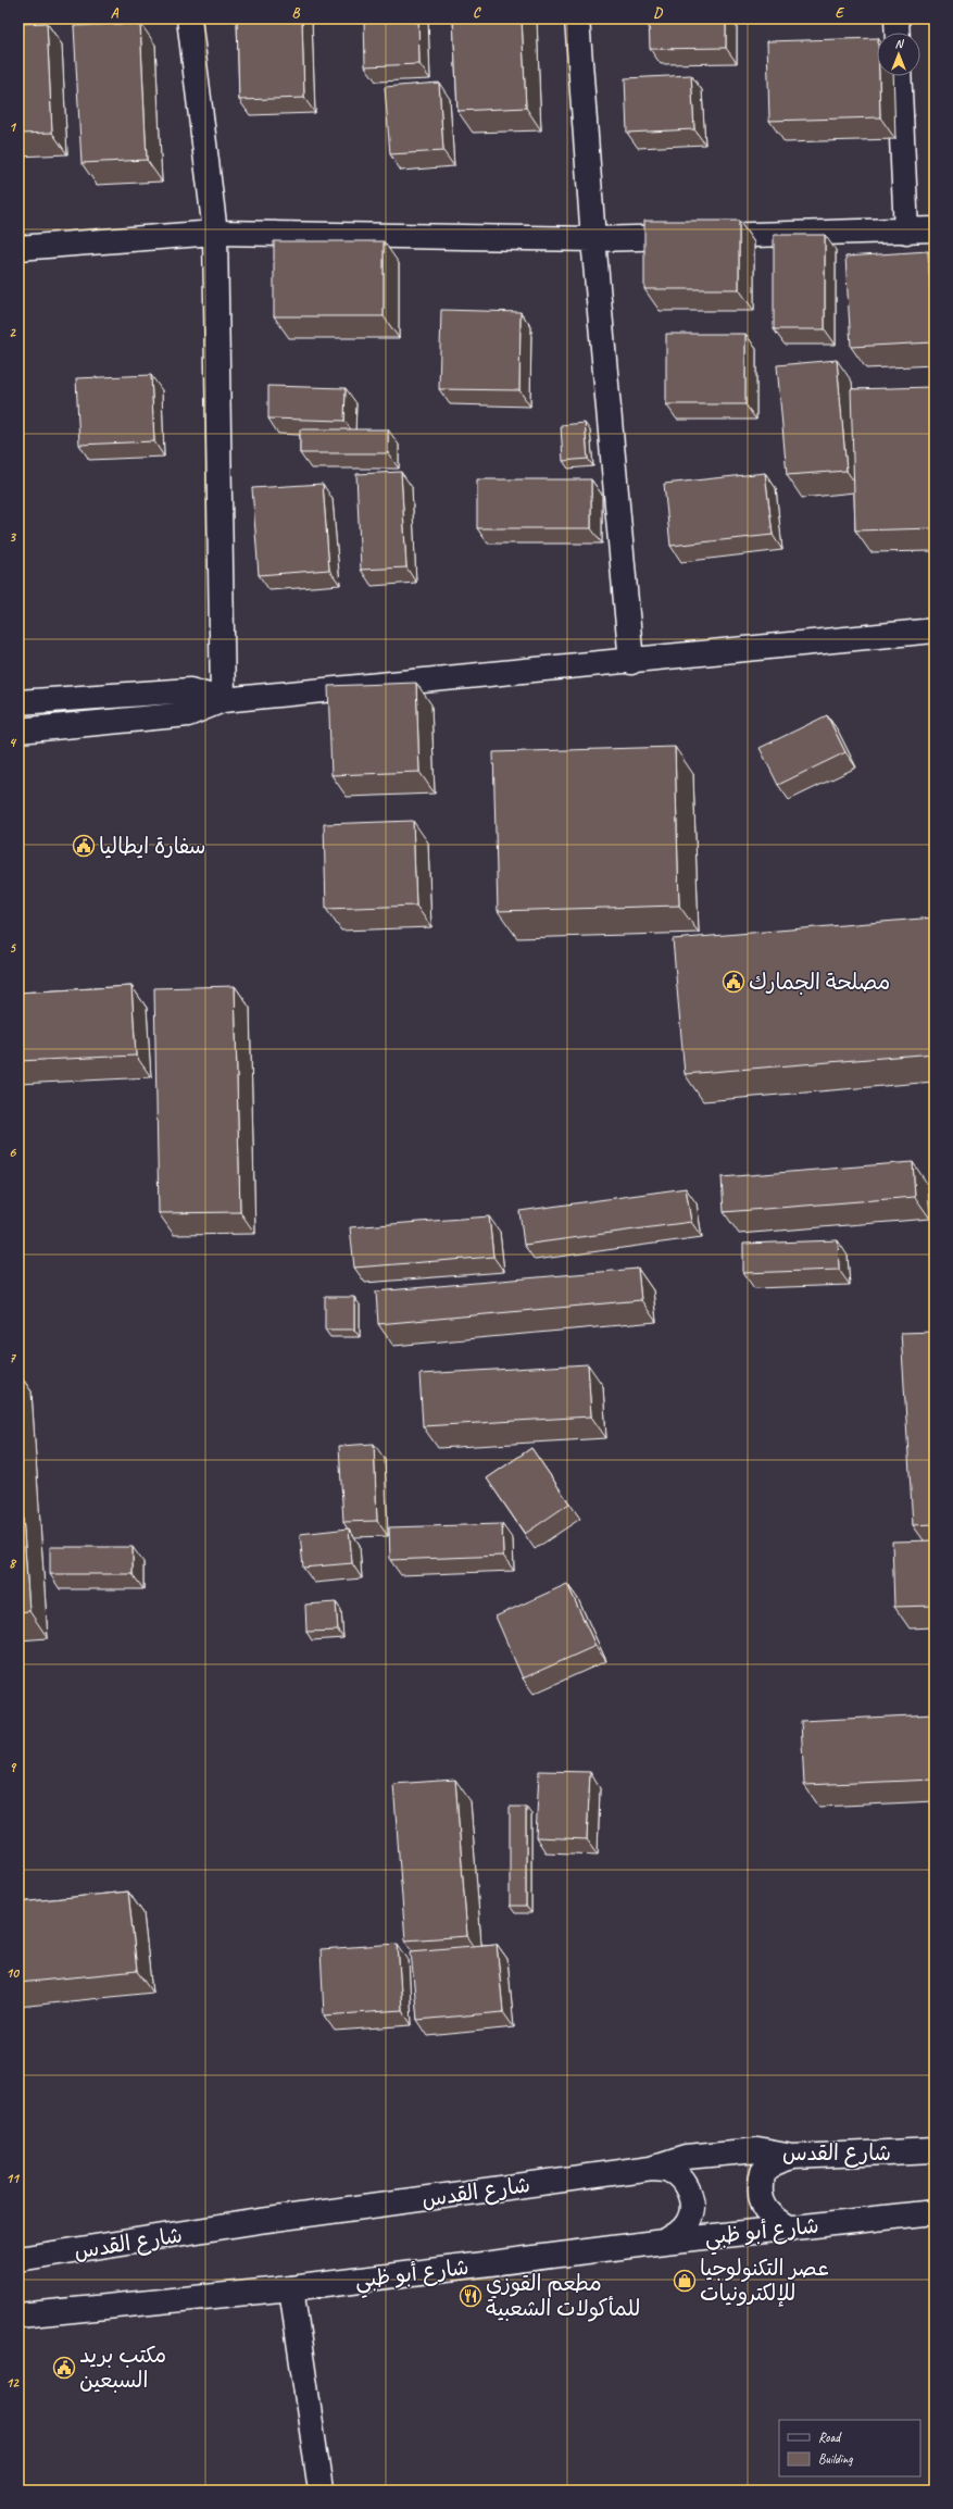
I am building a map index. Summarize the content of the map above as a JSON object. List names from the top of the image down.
{
  "streets": {
    "street": ["شارع القدس", "شارع أبو ظبي"]
  },
  "places": {
    "public building": ["سفارة ايطاليا", "مصلحة الجمارك", "مكتب بريد السبعين"],
    "shop": ["عصر التكنولوجيا للإلكترونيات"],
    "restaurant": ["مطعم القوزي للمأكولات الشعبية"]
  },
  "legend": ["Road", "Building"],
  "north": "top",
  "grid": {
    "columns": [
      "A",
      "B",
      "C",
      "D",
      "E"
    ],
    "rows": [
      "1",
      "2",
      "3",
      "4",
      "5",
      "6",
      "7",
      "8",
      "9",
      "10",
      "11",
      "12"
    ]
  }
}
